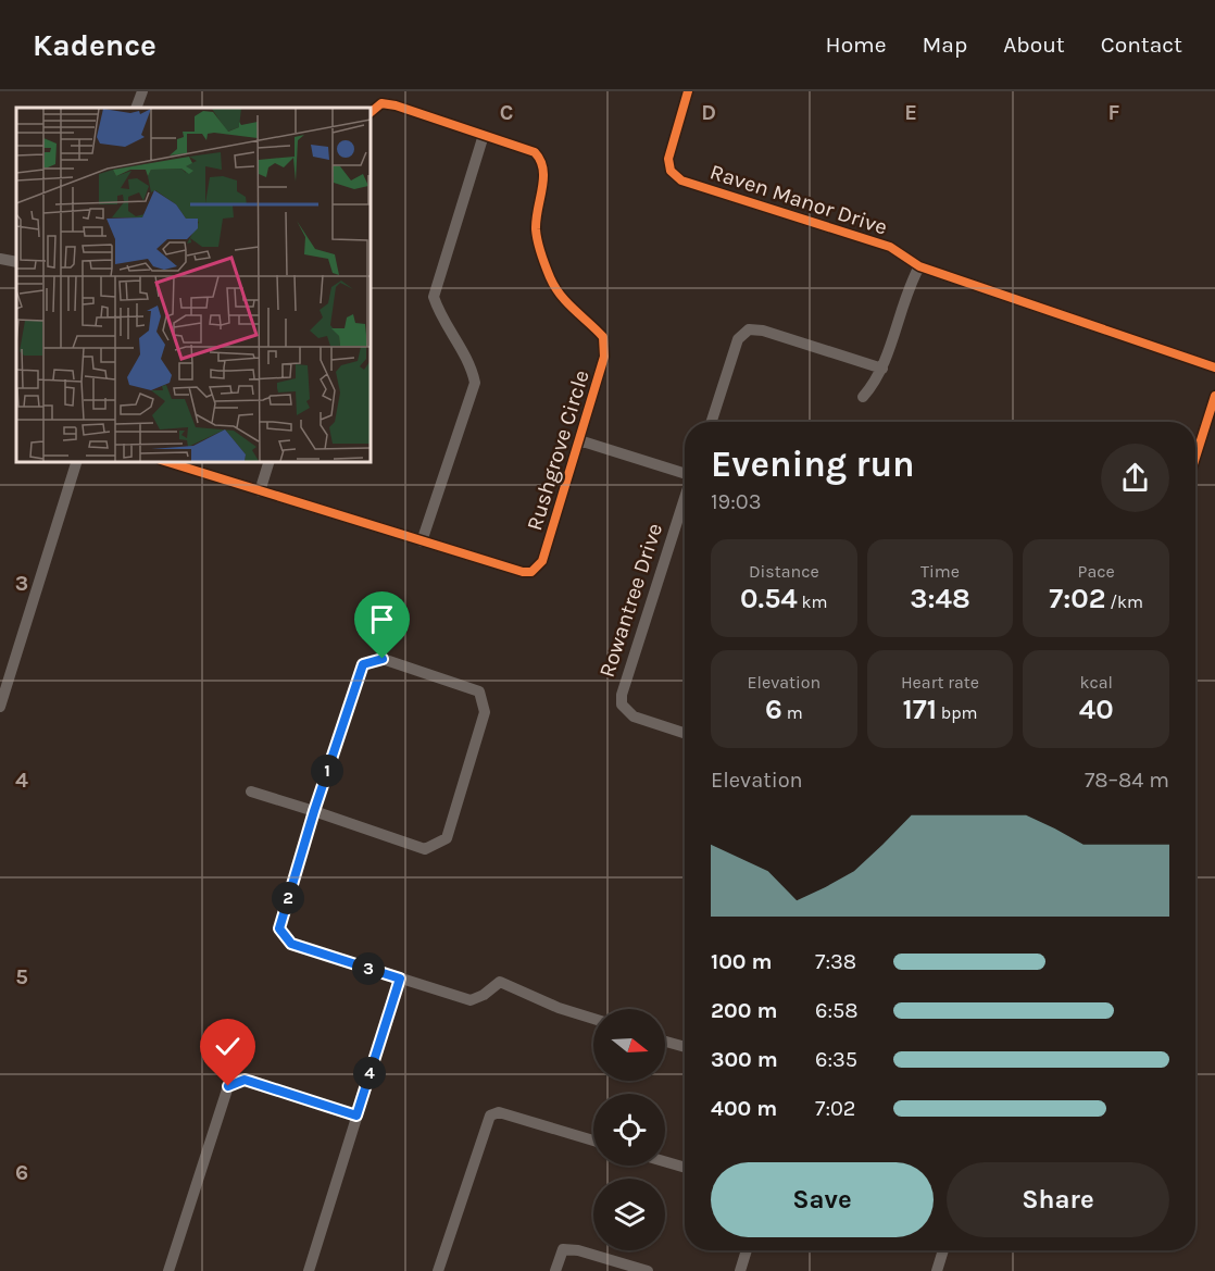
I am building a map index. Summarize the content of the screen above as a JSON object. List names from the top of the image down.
{
  "streets": {
    "street": ["Raven Manor Drive", "Rushgrove Circle", "Rowantree Drive"]
  },
  "north": "right",
  "page": {
    "header": "Kadence",
    "nav": [
      "Home",
      "Map",
      "About",
      "Contact"
    ],
    "heading": ["Evening run", "19:03"],
    "stats": [
      ["Distance", "0.54 km"],
      ["Time", "3:48"],
      ["Pace", "7:02 /km"],
      ["Elevation", "6 m"],
      ["Heart rate", "171 bpm"],
      ["kcal", "40"]
    ],
    "pins": [
      "1",
      "2",
      "3",
      "4"
    ],
    "chart": ["Elevation", "78–84 m"],
    "list": [
      {
        "name": "100 m",
        "note": "7:38"
      },
      {
        "name": "200 m",
        "note": "6:58"
      },
      {
        "name": "300 m",
        "note": "6:35"
      },
      {
        "name": "400 m",
        "note": "7:02"
      }
    ],
    "buttons": ["Save", "Share"]
  },
  "grid": {
    "columns": [
      "C",
      "D",
      "E",
      "F"
    ],
    "rows": [
      "3",
      "4",
      "5",
      "6"
    ]
  }
}
